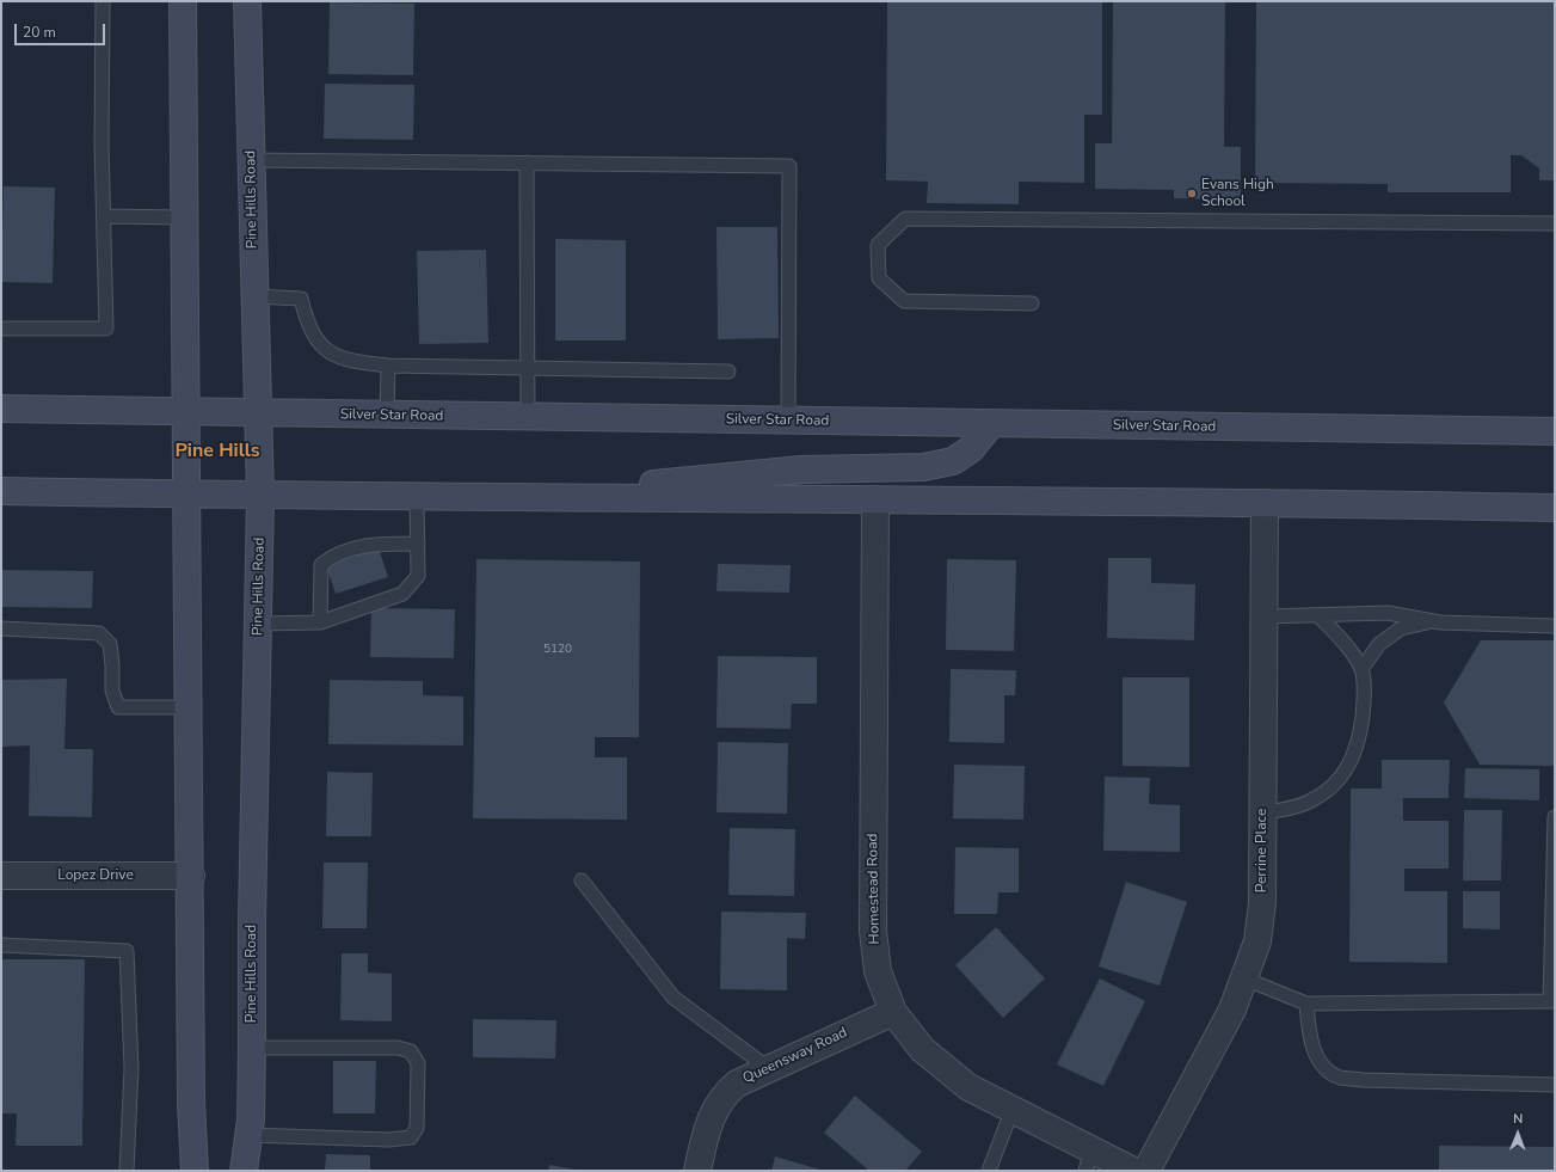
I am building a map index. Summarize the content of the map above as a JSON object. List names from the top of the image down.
{
  "streets": {
    "main road": ["Pine Hills Road", "Silver Star Road"],
    "street": [
      "Perrine Place",
      "Lopez Drive",
      "Homestead Road",
      "Queensway Road"
    ]
  },
  "crossings": [
    ["Pine Hills Road", "Silver Star Road"],
    ["Homestead Road", "Queensway Road"]
  ],
  "districts": ["Pine Hills"],
  "places": ["Evans High School"],
  "house_numbers": ["5120"],
  "scale_bar": "20 m",
  "north": "top"
}
